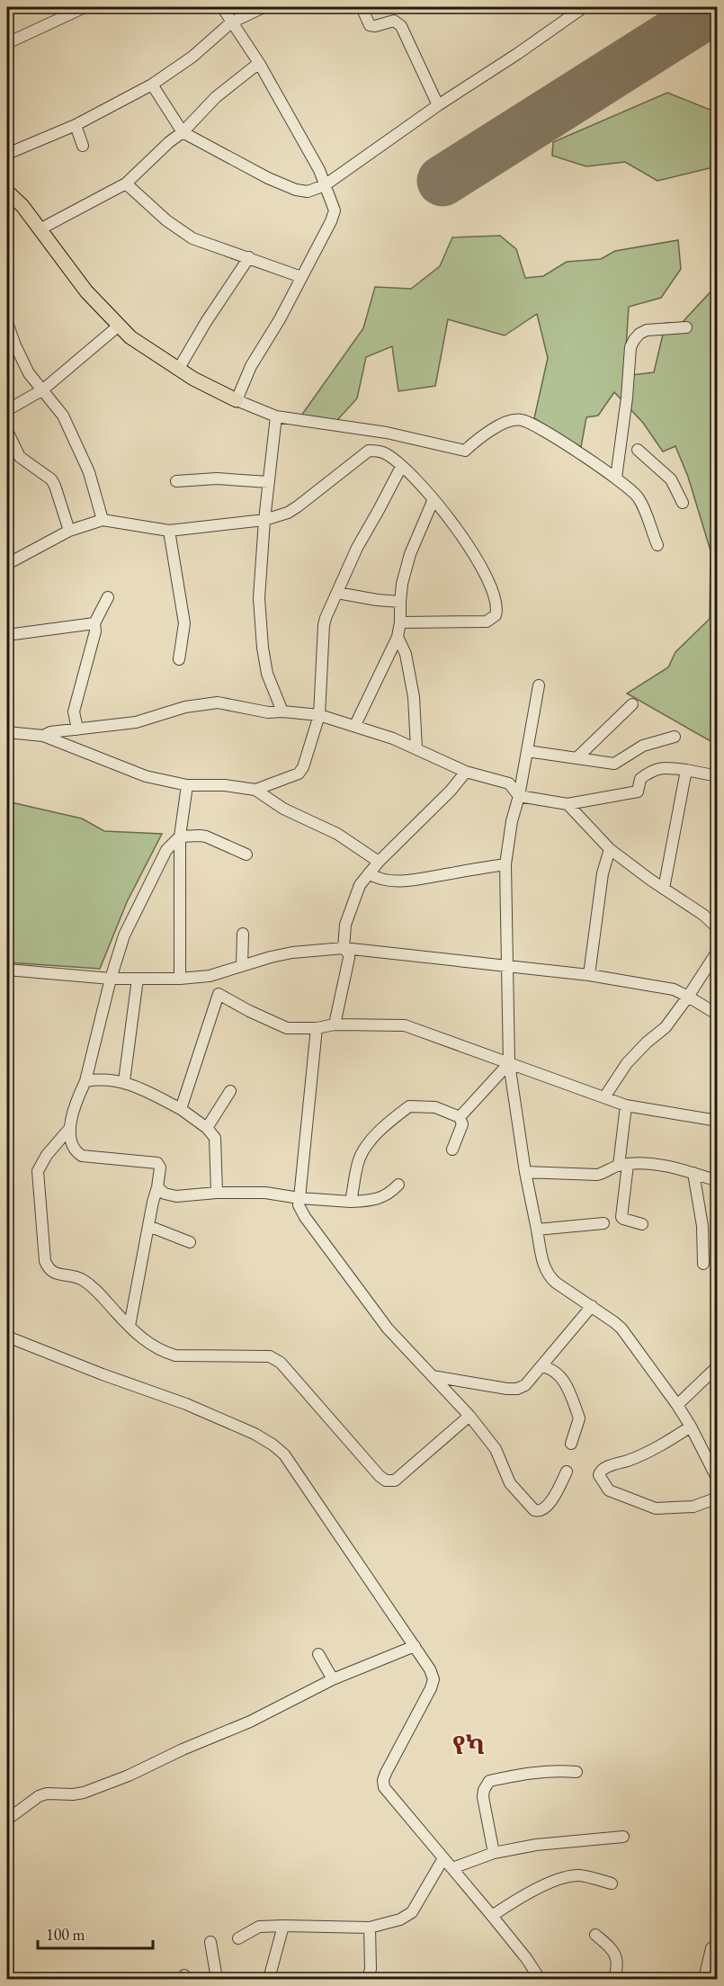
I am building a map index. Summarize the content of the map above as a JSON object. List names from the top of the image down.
{
  "districts": ["የካ"],
  "scale_bar": "100 m"
}
